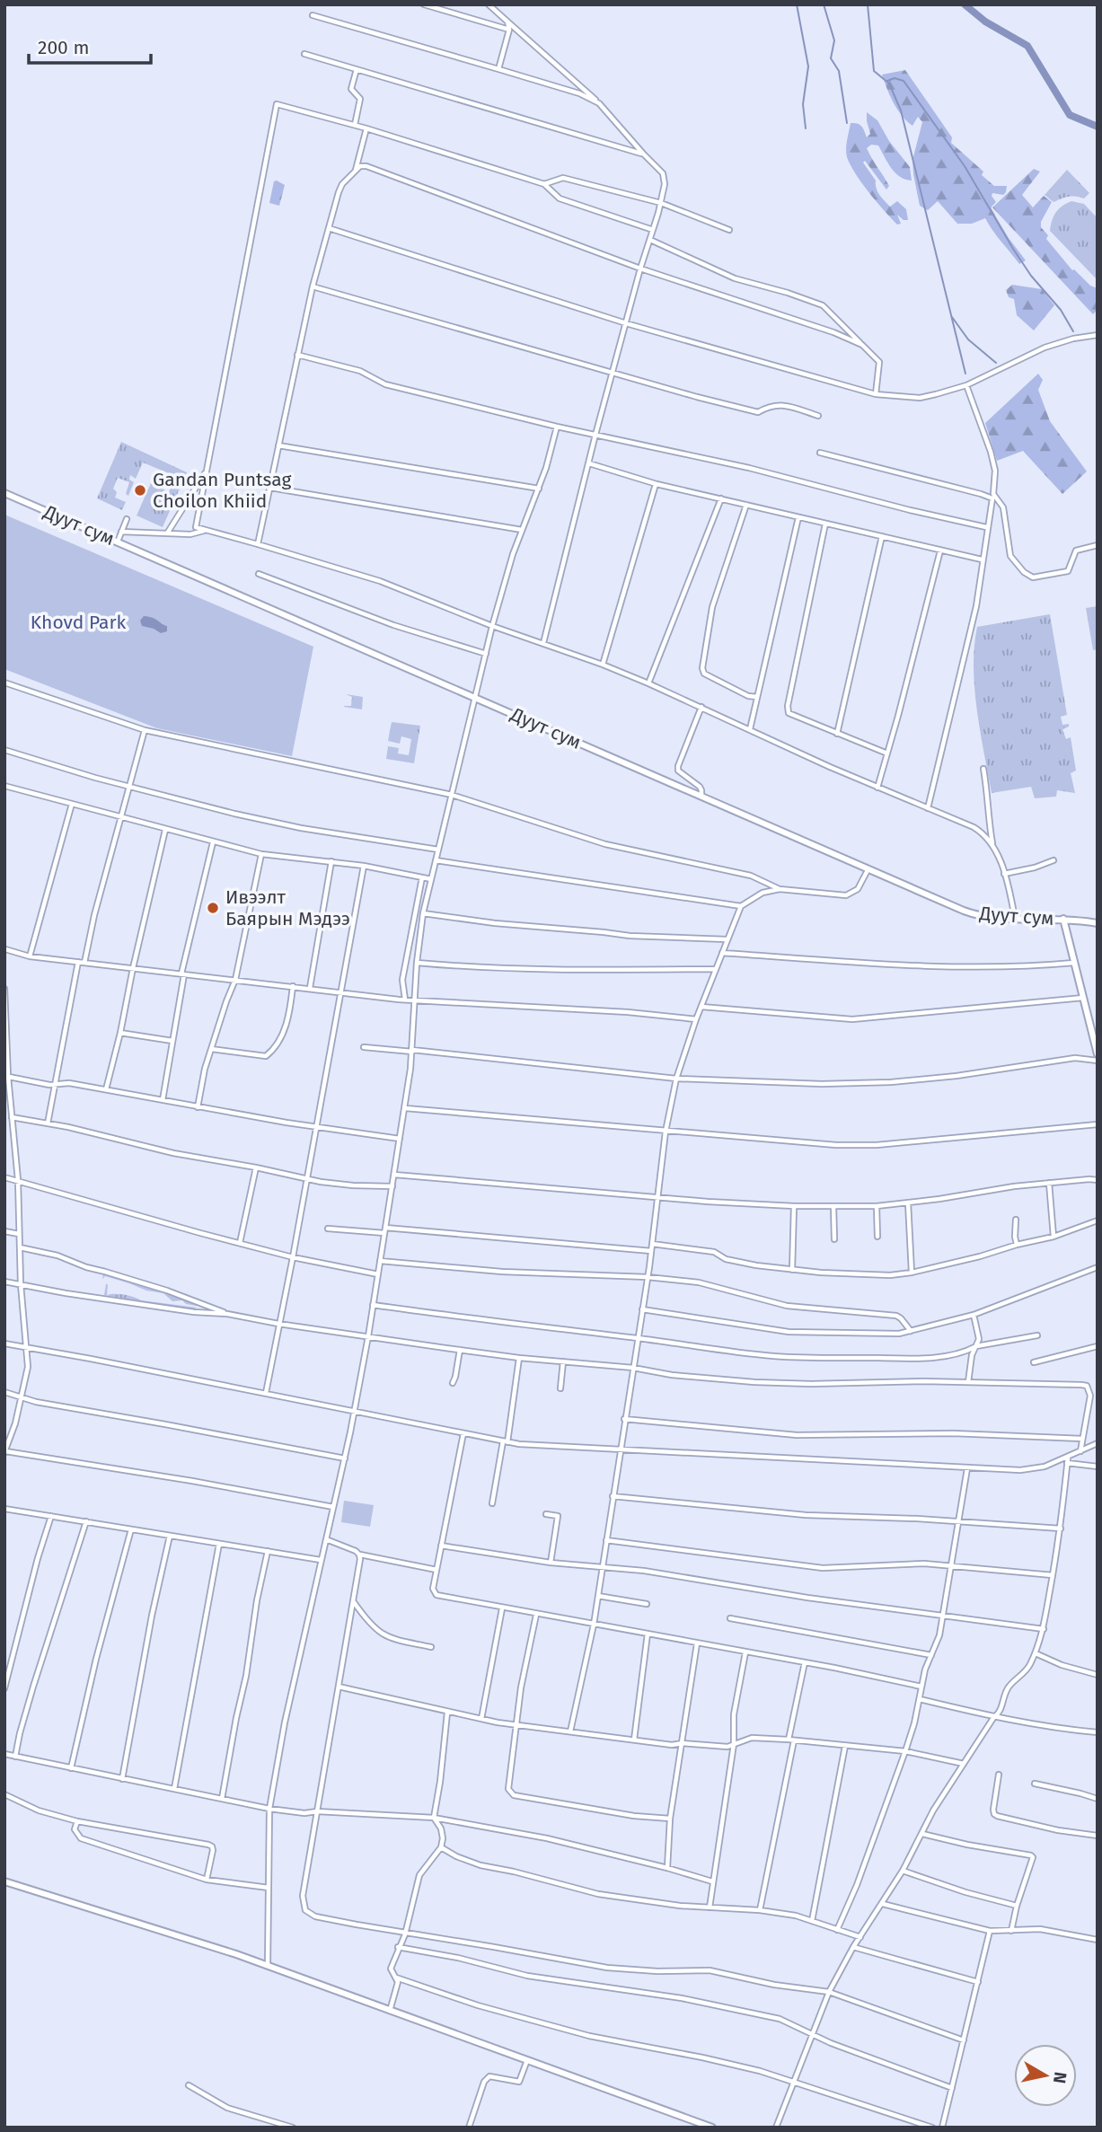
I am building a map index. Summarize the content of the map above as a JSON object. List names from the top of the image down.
{
  "streets": {
    "main road": ["Дуут сум"]
  },
  "parks": ["Khovd Park"],
  "places": ["Gandan Puntsag Choilon Khiid", "Ивээлт Баярын Мэдээ"],
  "scale_bar": "200 m",
  "north": "right"
}
